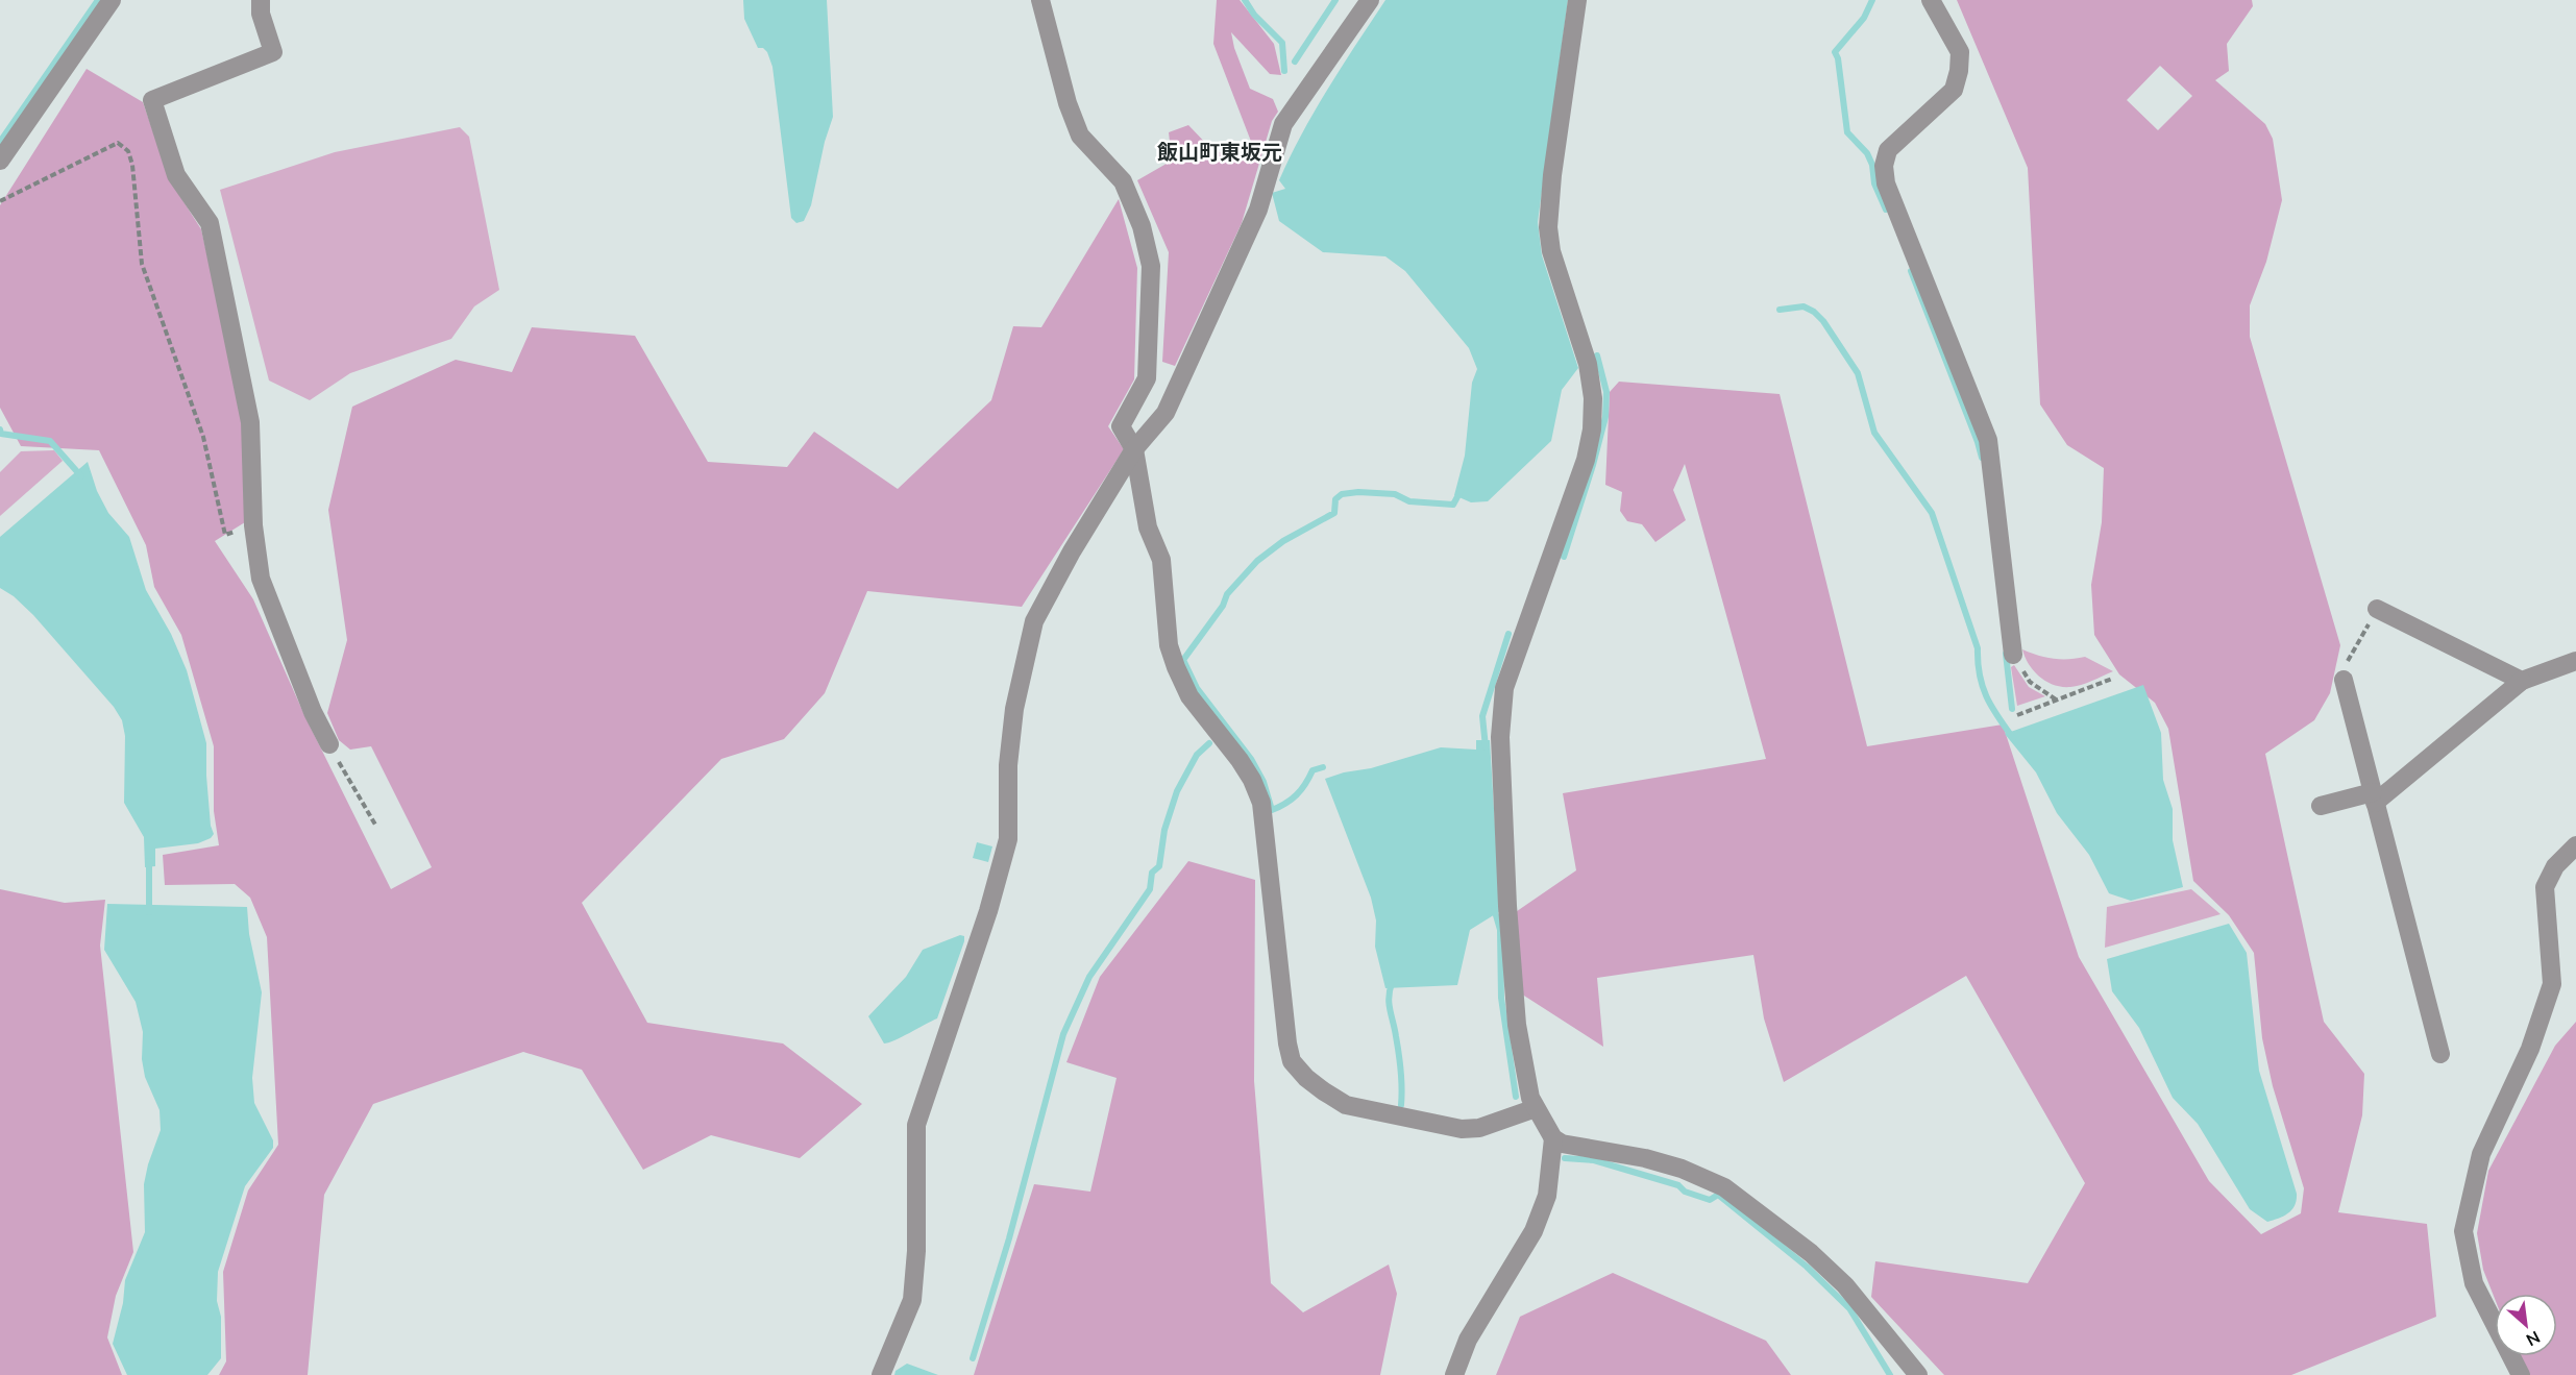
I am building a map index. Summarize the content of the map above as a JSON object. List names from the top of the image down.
{
  "districts": ["飯山町東坂元"],
  "north": "bottom right"
}
